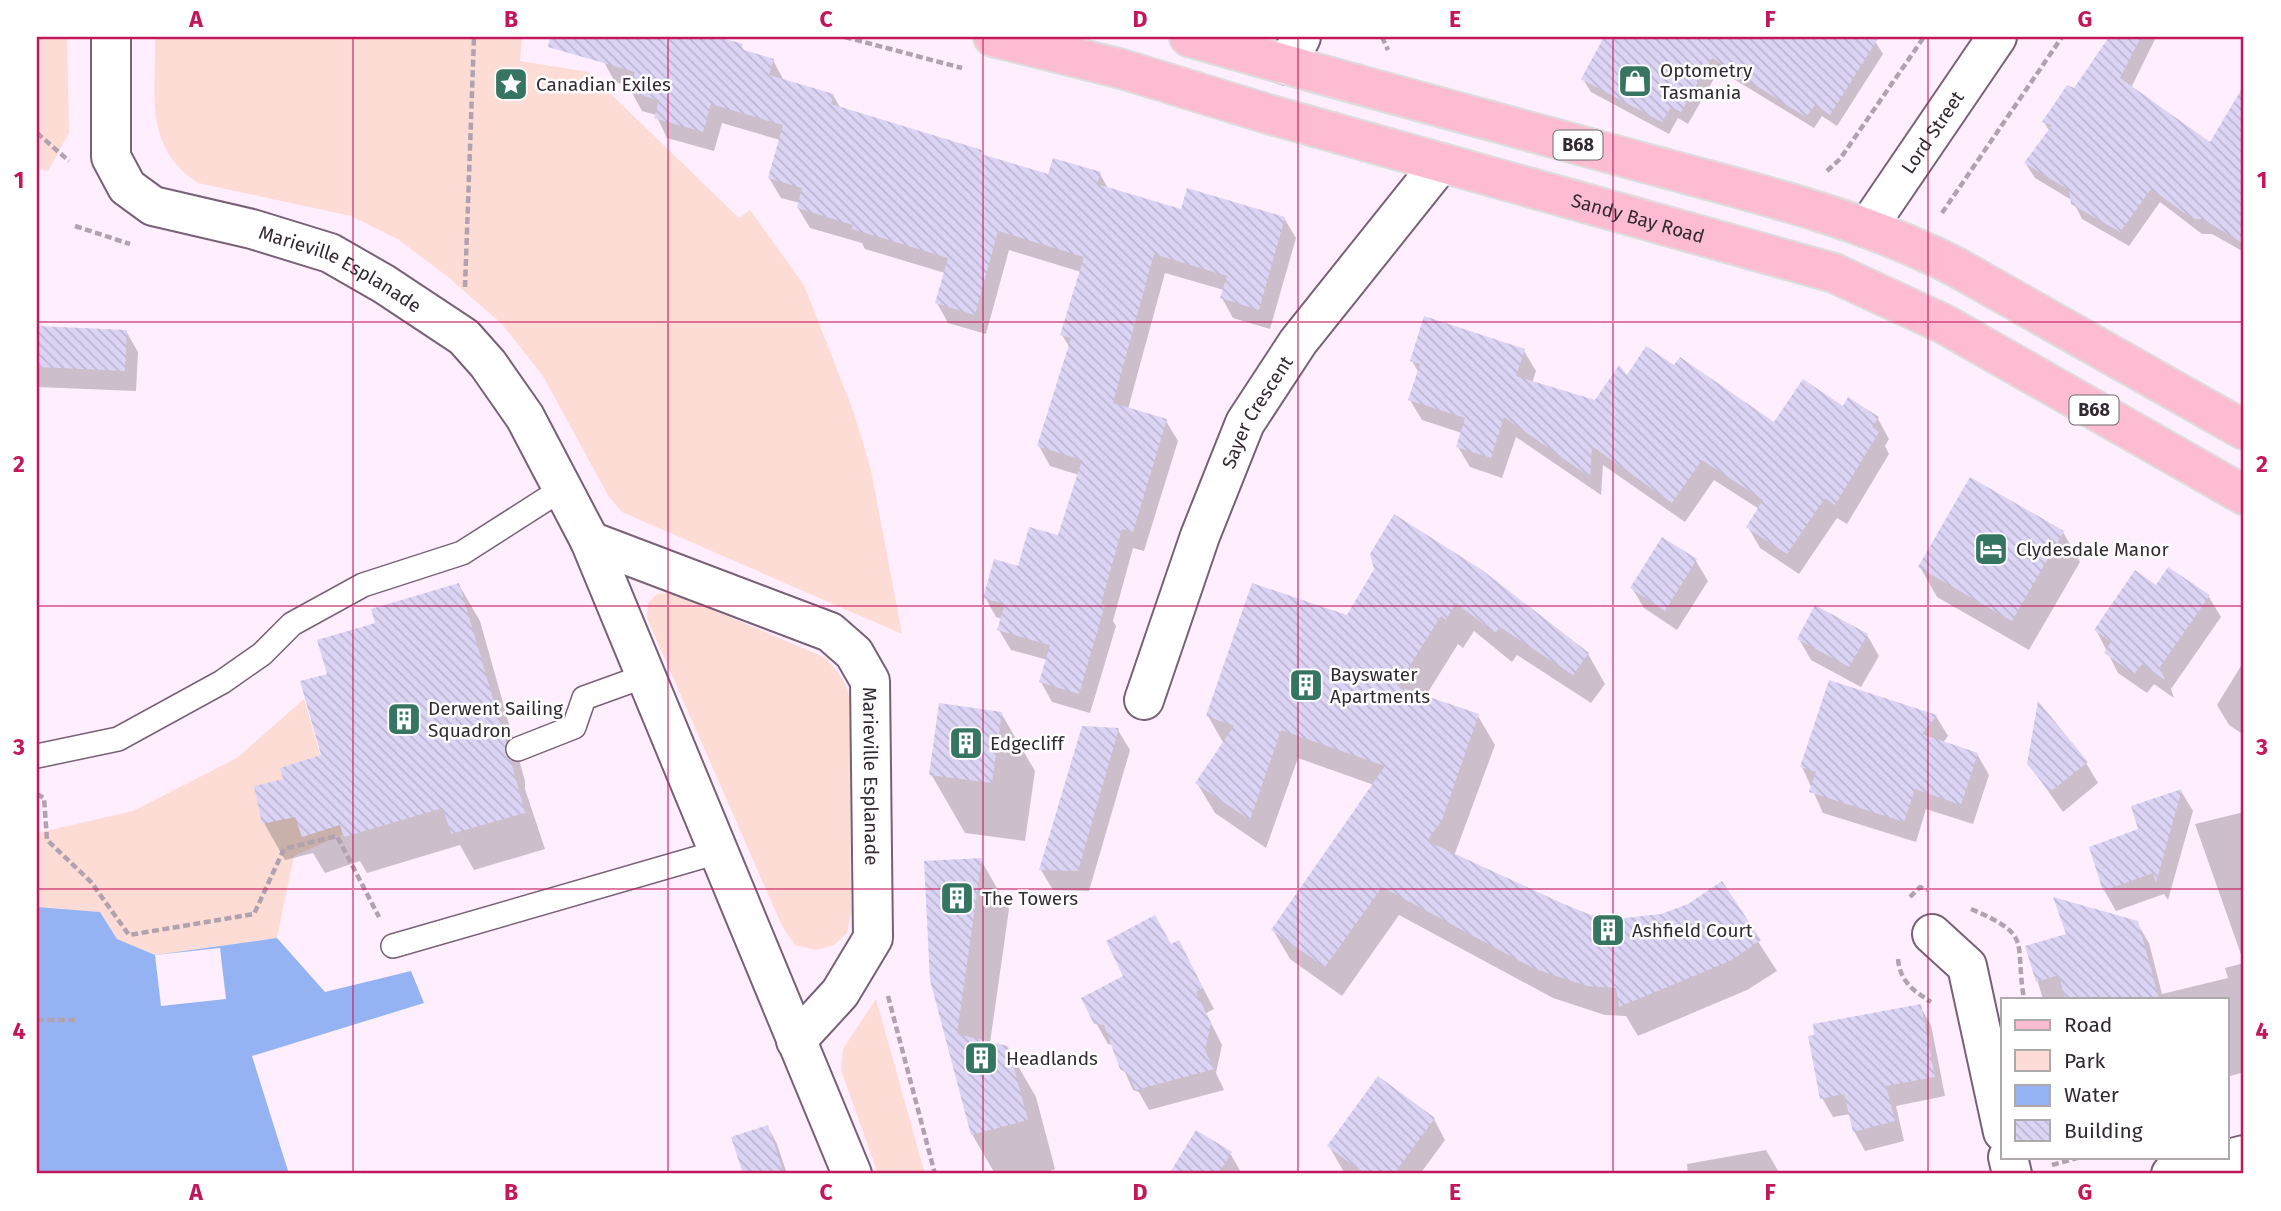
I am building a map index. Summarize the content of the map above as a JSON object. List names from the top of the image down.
{
  "streets": {
    "main road": ["B68", "Sandy Bay Road"],
    "street": ["Lord Street", "Marieville Esplanade", "Sayer Crescent"]
  },
  "crossings": [
    ["Lord Street", "B68"],
    ["Sandy Bay Road", "Sayer Crescent"]
  ],
  "places": {
    "shop": ["Optometry Tasmania"],
    "place": ["Canadian Exiles"],
    "hotel": ["Clydesdale Manor"],
    "building": [
      "Bayswater Apartments",
      "Derwent Sailing Squadron",
      "Edgecliff",
      "The Towers",
      "Ashfield Court",
      "Headlands"
    ]
  },
  "legend": [
    "Road",
    "Park",
    "Water",
    "Building"
  ],
  "grid": {
    "columns": [
      "A",
      "B",
      "C",
      "D",
      "E",
      "F",
      "G"
    ],
    "rows": [
      "1",
      "2",
      "3",
      "4"
    ]
  }
}
